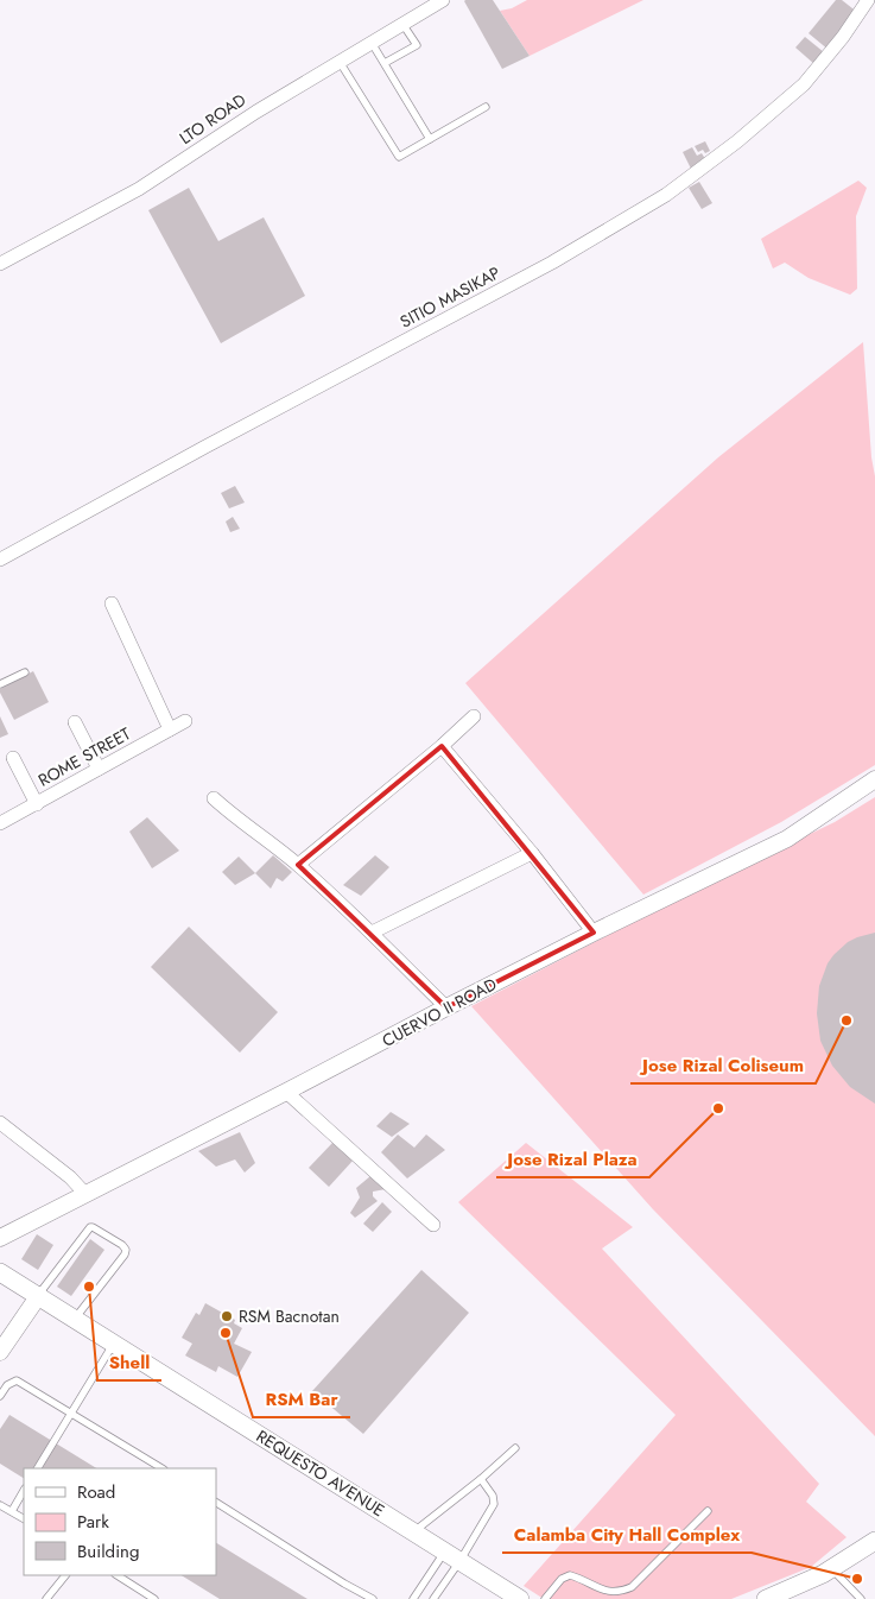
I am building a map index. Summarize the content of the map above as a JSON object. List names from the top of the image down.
{
  "streets": {
    "main road": ["REQUESTO AVENUE"],
    "street": [
      "LTO ROAD",
      "SITIO MASIKAP",
      "ROME STREET",
      "CUERVO II ROAD"
    ]
  },
  "places": [
    "Jose Rizal Coliseum",
    "Jose Rizal Plaza",
    "Shell",
    "RSM Bacnotan",
    "RSM Bar",
    "Calamba City Hall Complex"
  ],
  "legend": ["Road", "Park", "Building"]
}
